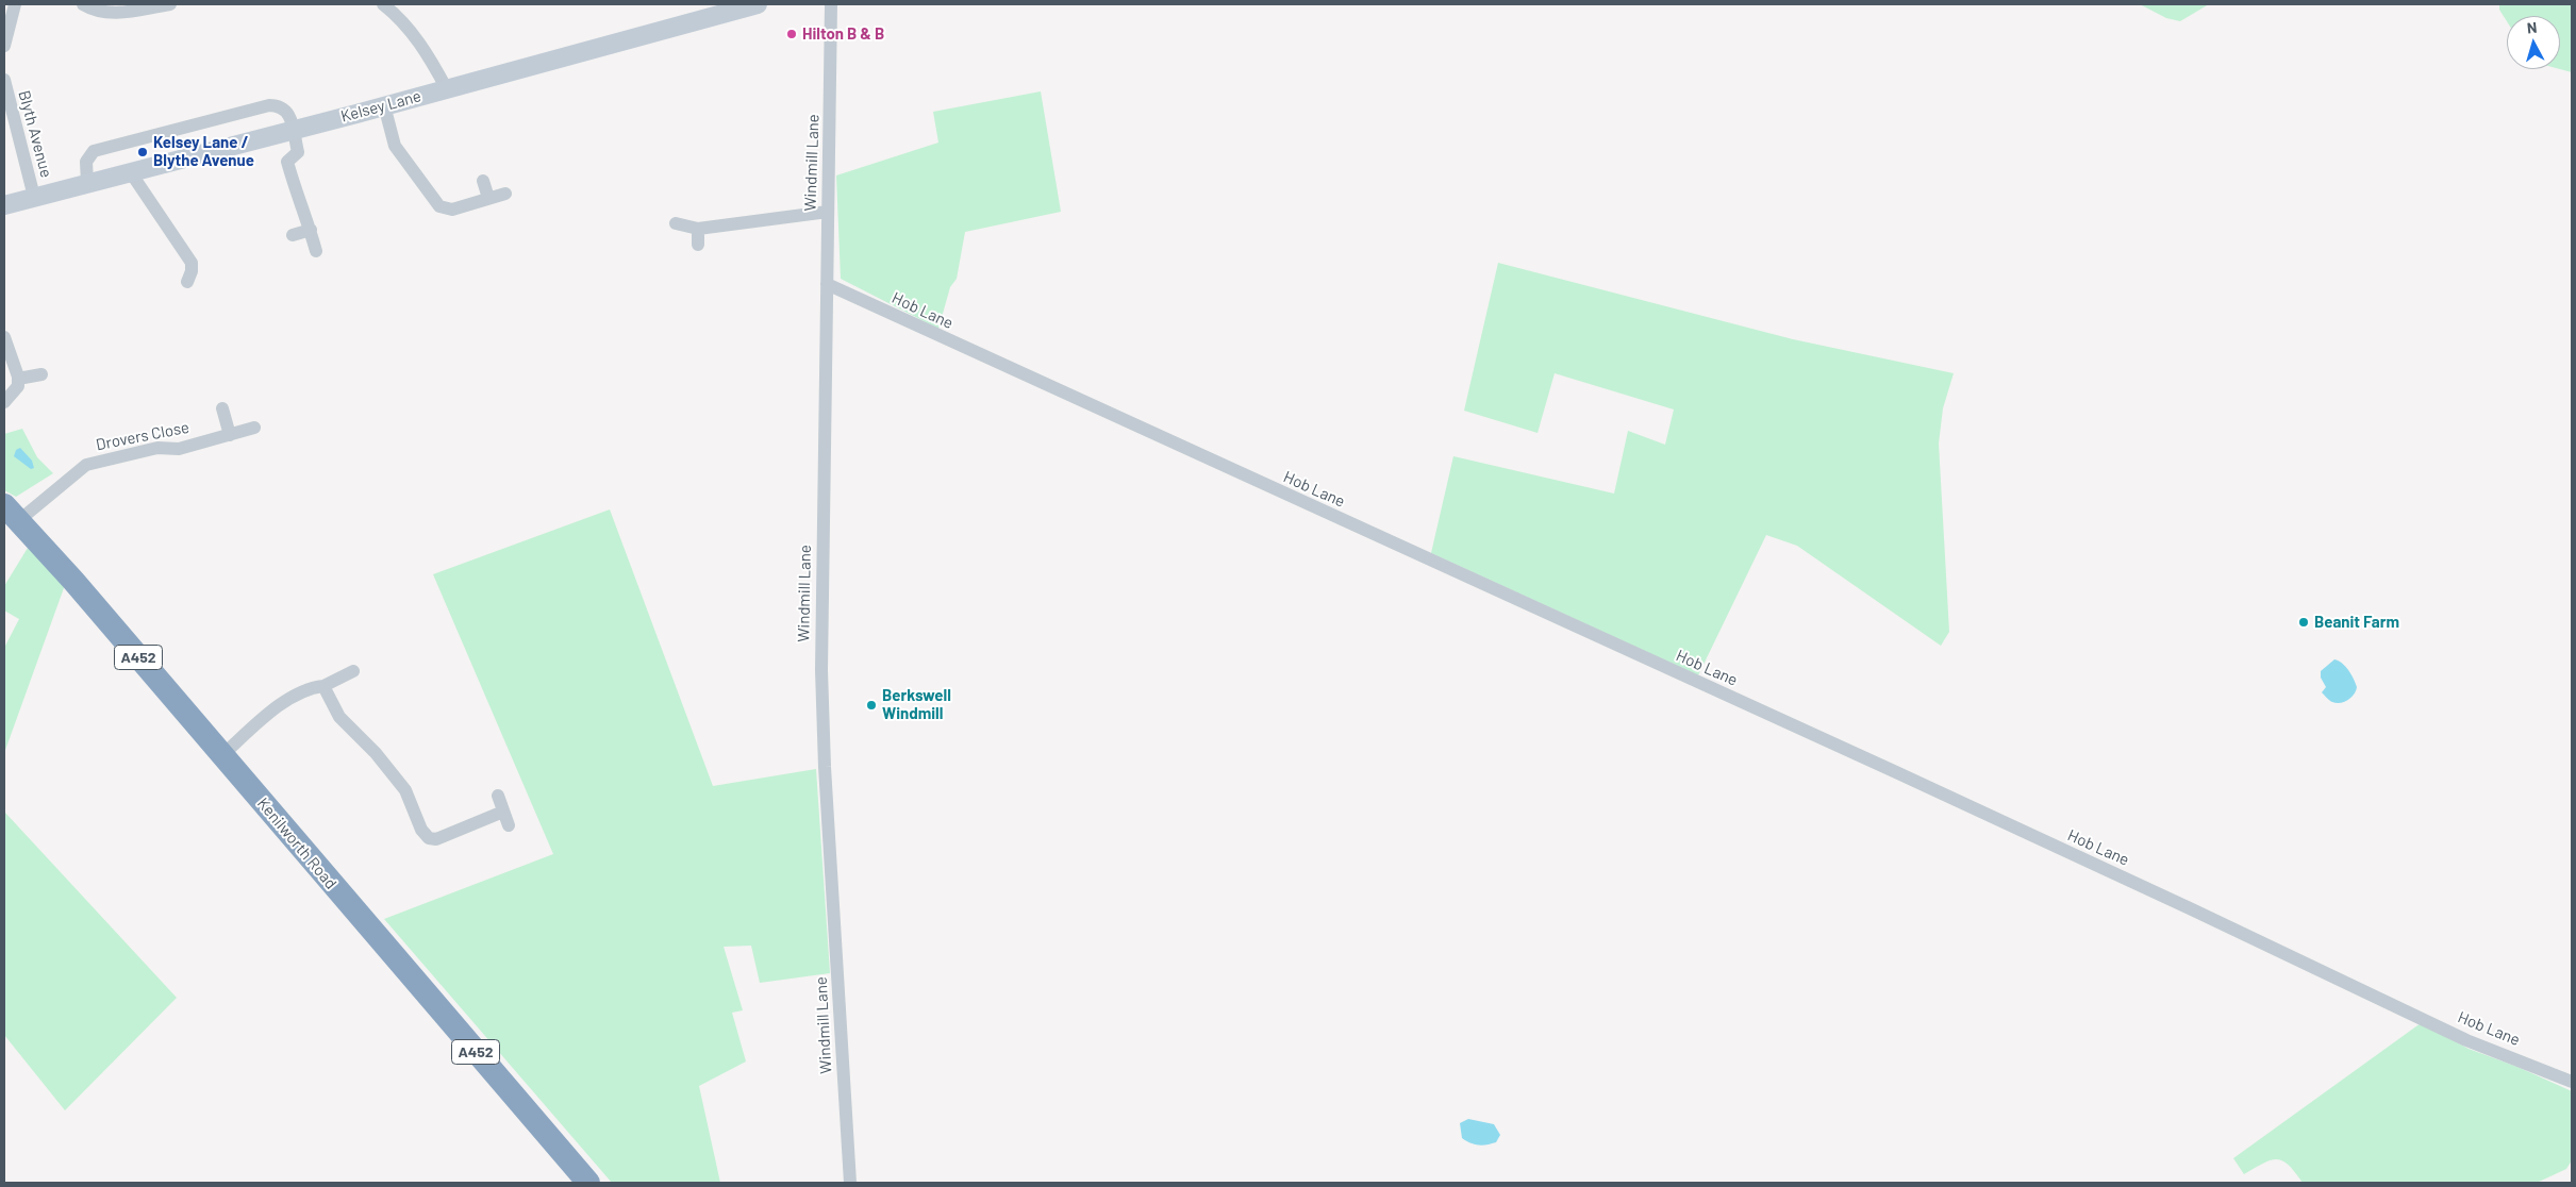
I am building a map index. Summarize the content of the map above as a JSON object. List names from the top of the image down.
{
  "streets": {
    "highway": ["A452", "Kenilworth Road"],
    "main road": ["Kelsey Lane"],
    "street": [
      "Blyth Avenue",
      "Windmill Lane",
      "Hob Lane",
      "Drovers Close"
    ]
  },
  "crossings": [
    ["Kelsey Lane", "Blyth Avenue"],
    ["Windmill Lane", "Hob Lane"],
    ["Drovers Close", "Kenilworth Road"]
  ],
  "places": [
    "Hilton B & B",
    "Kelsey Lane / Blythe Avenue",
    "Beanit Farm",
    "Berkswell Windmill"
  ],
  "north": "top"
}
